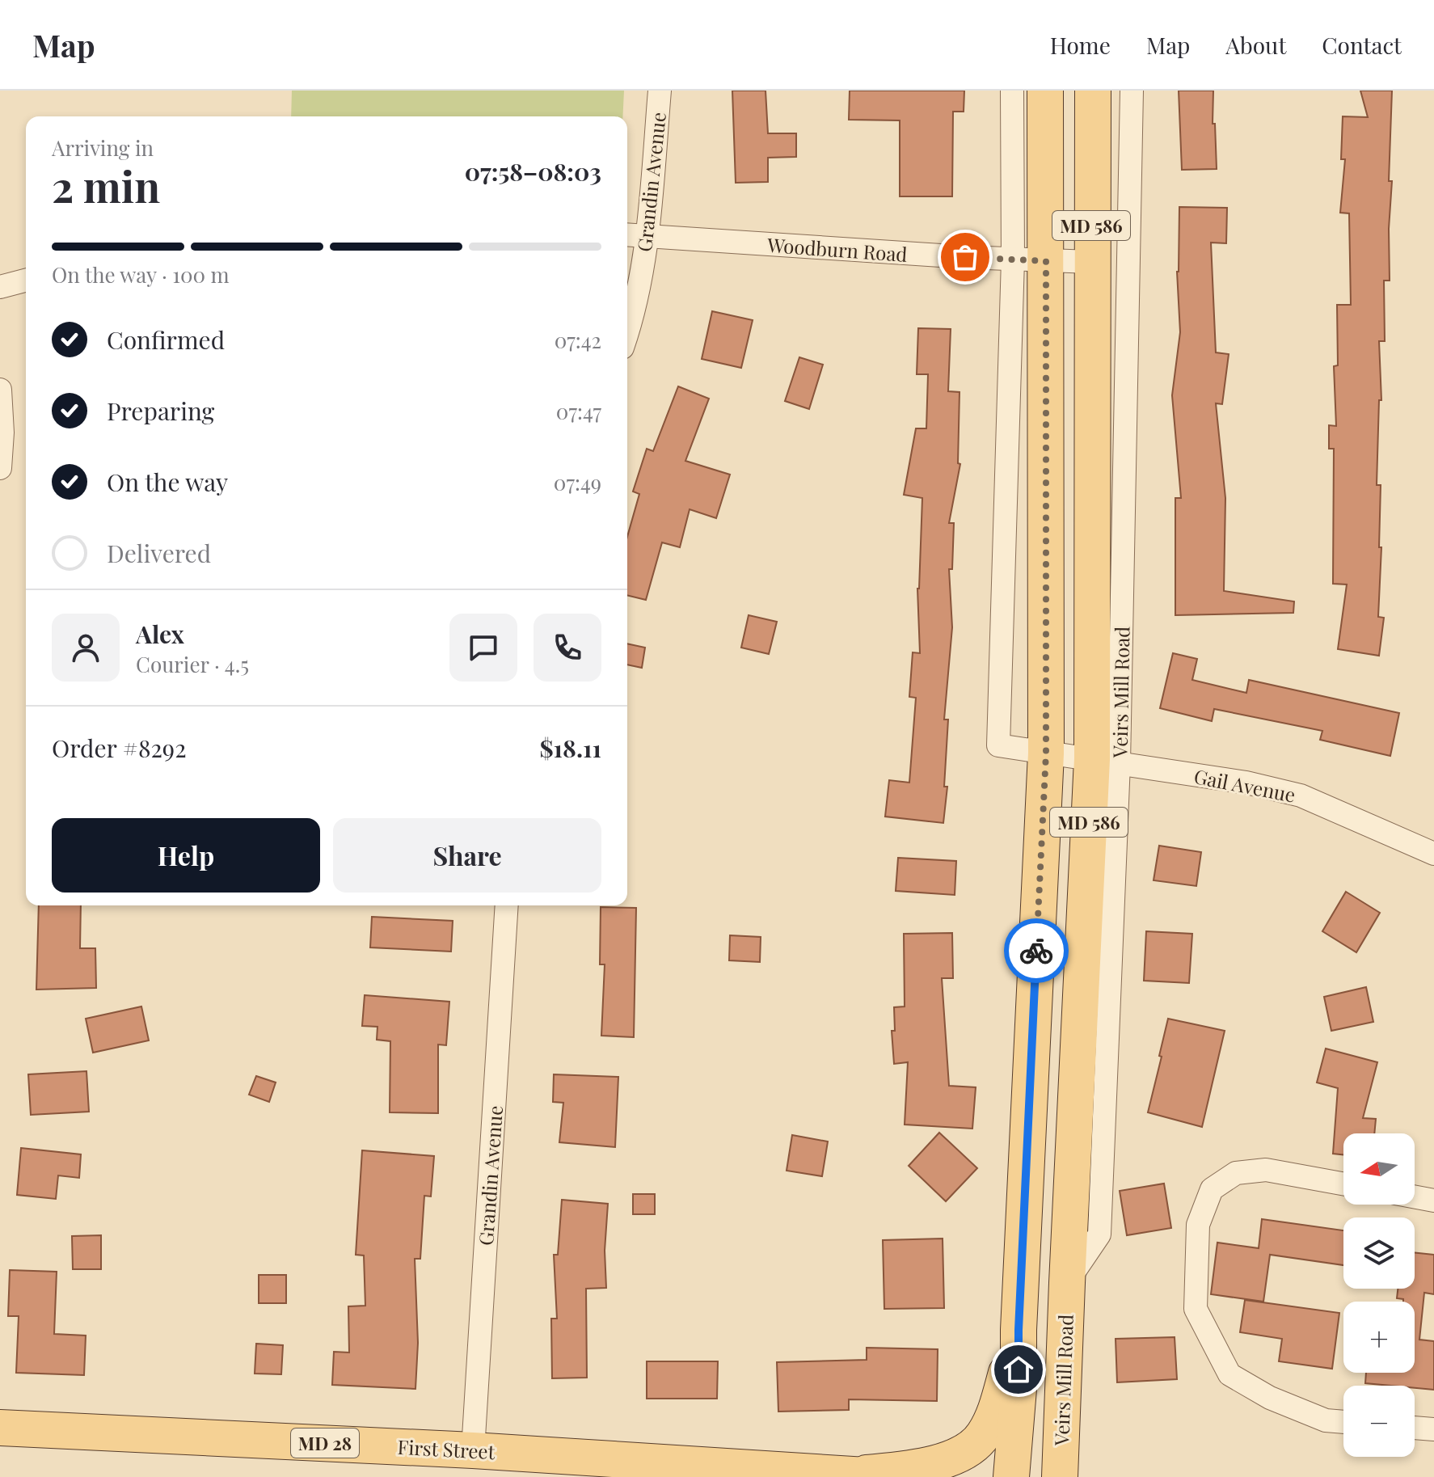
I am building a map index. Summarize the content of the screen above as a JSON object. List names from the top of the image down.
{
  "streets": {
    "main road": [
      "MD 586",
      "Veirs Mill Road",
      "MD 28",
      "First Street"
    ],
    "street": ["Grandin Avenue", "Woodburn Road", "Gail Avenue"]
  },
  "crossings": [
    ["Grandin Avenue", "Woodburn Road"],
    ["Grandin Avenue", "First Street"],
    ["MD 586", "Woodburn Road"],
    ["MD 586", "Gail Avenue"],
    ["Woodburn Road", "Veirs Mill Road"],
    ["Veirs Mill Road", "Gail Avenue"]
  ],
  "north": "left",
  "page": {
    "header": "Map",
    "nav": [
      "Home",
      "Map",
      "About",
      "Contact"
    ],
    "heading": ["2 min", "Arriving in", "07:58–08:03"],
    "panel": [
      "Alex",
      "Courier · 4.5",
      "Order #8292",
      "$18.11"
    ],
    "bar": "On the way · 100 m",
    "list": [
      ["Confirmed", "07:42"],
      ["Preparing", "07:47"],
      ["On the way", "07:49"],
      "Delivered"
    ],
    "buttons": ["Help", "Share"],
    "map_buttons": ["+", "−"]
  }
}
